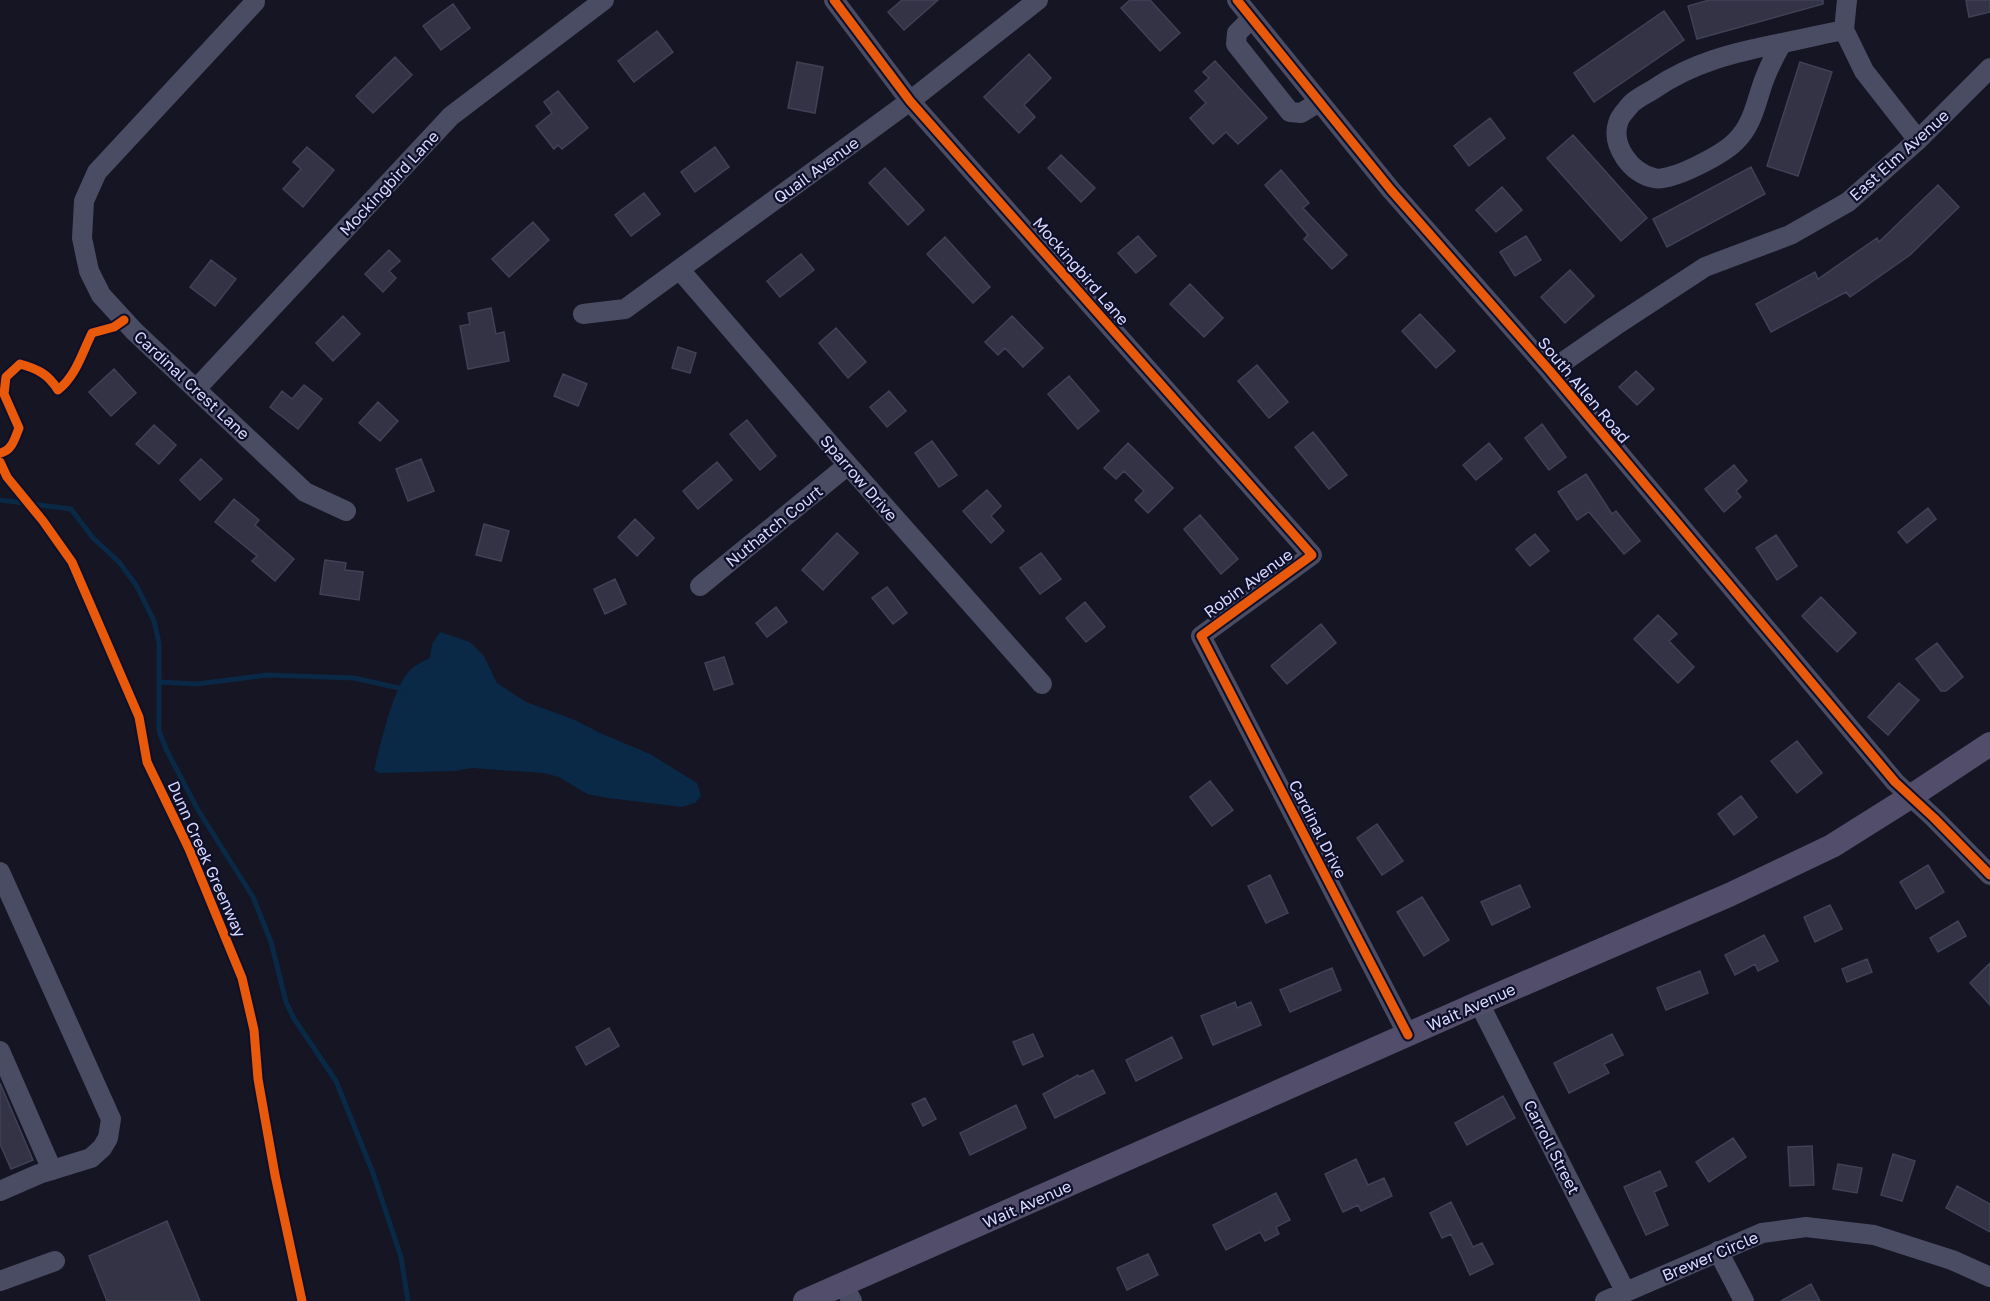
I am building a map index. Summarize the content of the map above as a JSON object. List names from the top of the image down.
{
  "streets": {
    "main road": ["Wait Avenue"],
    "street": [
      "East Elm Avenue",
      "Quail Avenue",
      "Mockingbird Lane",
      "Cardinal Crest Lane",
      "South Allen Road",
      "Sparrow Drive",
      "Nuthatch Court",
      "Robin Avenue",
      "Cardinal Drive",
      "Carroll Street",
      "Brewer Circle"
    ],
    "cycle path": ["Dunn Creek Greenway"]
  },
  "crossings": [
    ["East Elm Avenue", "South Allen Road"],
    ["Quail Avenue", "Mockingbird Lane"],
    ["Quail Avenue", "Sparrow Drive"],
    ["Mockingbird Lane", "Cardinal Crest Lane"],
    ["Mockingbird Lane", "Robin Avenue"],
    ["South Allen Road", "Wait Avenue"],
    ["Sparrow Drive", "Nuthatch Court"],
    ["Robin Avenue", "Cardinal Drive"],
    ["Cardinal Drive", "Wait Avenue"],
    ["Wait Avenue", "Carroll Street"],
    ["Carroll Street", "Brewer Circle"]
  ]
}
